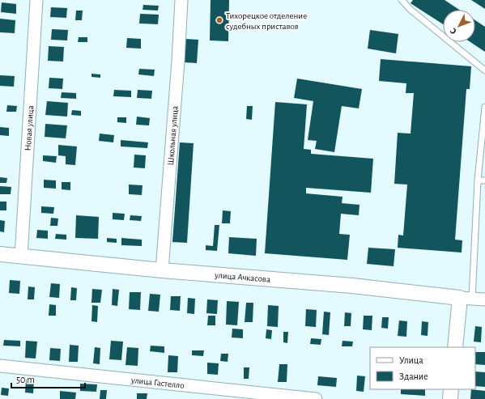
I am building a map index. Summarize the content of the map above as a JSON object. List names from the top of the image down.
{
  "streets": {
    "street": [
      "Новая улица",
      "Школьная улица",
      "улица Ачкасова",
      "улица Гастелло"
    ]
  },
  "crossings": [
    ["Новая улица", "улица Ачкасова"],
    ["Школьная улица", "улица Ачкасова"]
  ],
  "places": ["Тихорецкое отделение судебных приставов"],
  "legend": ["Улица", "Здание"],
  "scale_bar": "50 m",
  "north": "bottom left"
}
